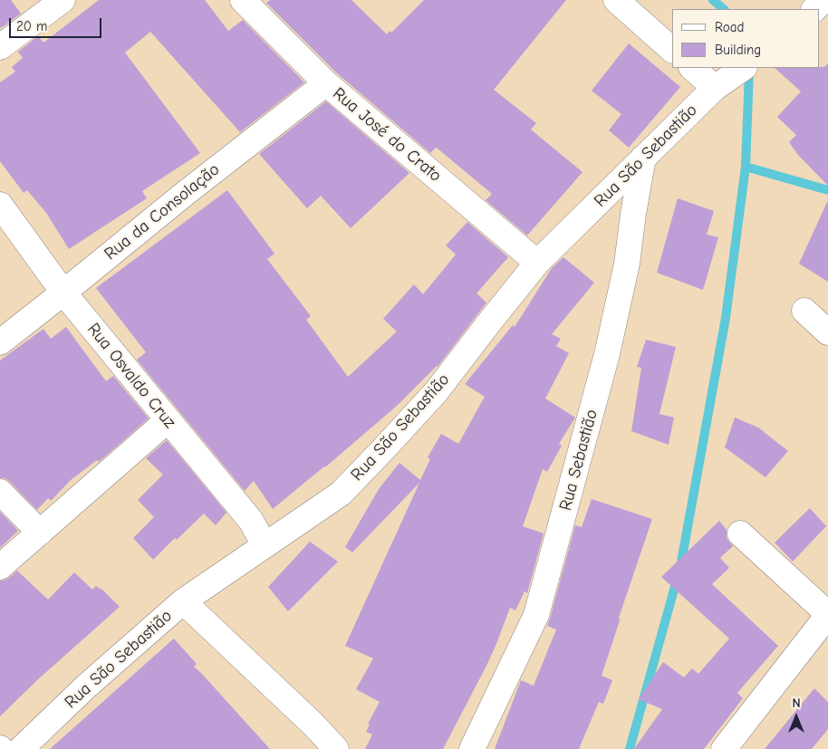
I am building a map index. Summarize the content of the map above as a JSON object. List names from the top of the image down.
{
  "streets": {
    "street": [
      "Rua José do Crato",
      "Rua São Sebastião",
      "Rua da Consolação",
      "Rua Osvaldo Cruz",
      "Rua Sebastião"
    ]
  },
  "crossings": [
    ["Rua José do Crato", "Rua São Sebastião"],
    ["Rua José do Crato", "Rua da Consolação"],
    ["Rua São Sebastião", "Rua Osvaldo Cruz"],
    ["Rua São Sebastião", "Rua Sebastião"],
    ["Rua da Consolação", "Rua Osvaldo Cruz"]
  ],
  "legend": ["Road", "Building"],
  "scale_bar": "20 m",
  "north": "top"
}
